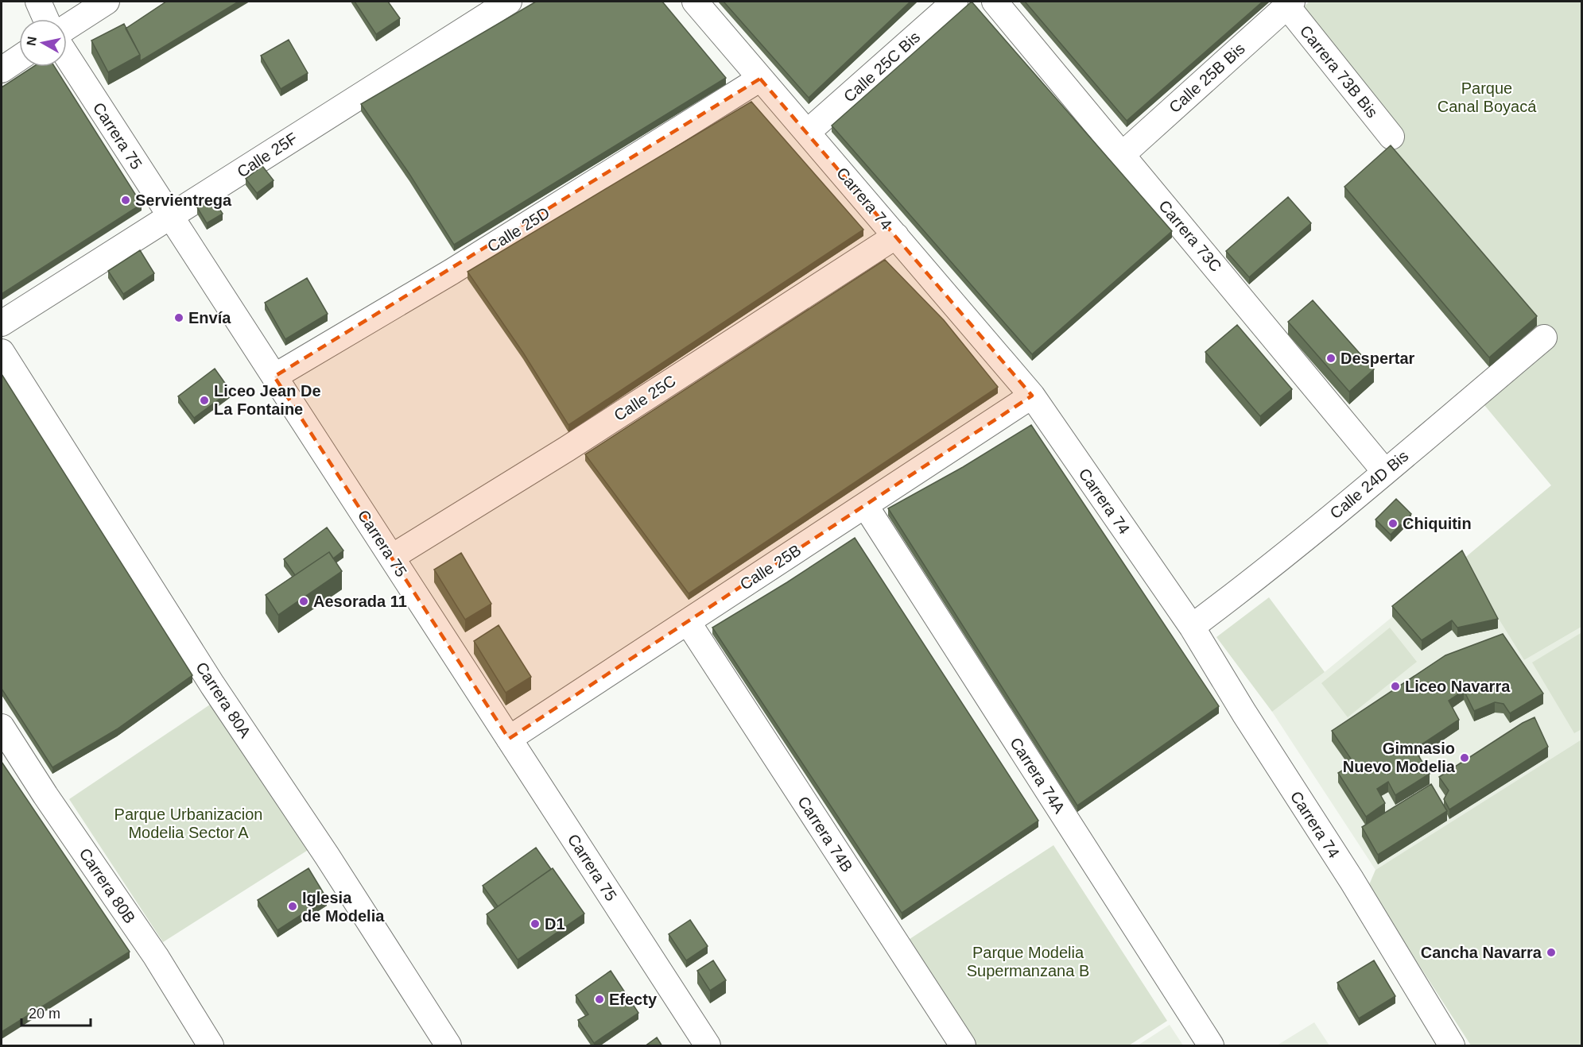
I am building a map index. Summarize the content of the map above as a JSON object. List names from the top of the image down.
{
  "streets": {
    "street": [
      "Calle 25C Bis",
      "Carrera 73B Bis",
      "Calle 25B Bis",
      "Carrera 75",
      "Calle 25F",
      "Carrera 74",
      "Calle 25D",
      "Carrera 73C",
      "Calle 25C",
      "Calle 24D Bis",
      "Calle 25B",
      "Carrera 80A",
      "Carrera 74A",
      "Carrera 74B",
      "Carrera 80B"
    ]
  },
  "crossings": [
    ["Calle 25C Bis", "Carrera 74"],
    ["Carrera 73B Bis", "Calle 25B Bis"],
    ["Calle 25B Bis", "Carrera 73C"],
    ["Carrera 75", "Calle 25F"],
    ["Carrera 75", "Calle 25D"],
    ["Carrera 75", "Calle 25C"],
    ["Carrera 75", "Calle 25B"],
    ["Carrera 74", "Calle 25D"],
    ["Carrera 74", "Calle 25C"],
    ["Carrera 74", "Calle 24D Bis"],
    ["Carrera 74", "Calle 25B"],
    ["Carrera 73C", "Calle 24D Bis"],
    ["Calle 25B", "Carrera 74A"],
    ["Calle 25B", "Carrera 74B"]
  ],
  "parks": ["Parque Canal Boyacá", "Parque Urbanizacion Modelia Sector A", "Parque Modelia Supermanzana B"],
  "places": [
    "Servientrega",
    "Envía",
    "Despertar",
    "Liceo Jean De La Fontaine",
    "Chiquitin",
    "Aesorada 11",
    "Liceo Navarra",
    "Gimnasio Nuevo Modelia",
    "Iglesia de Modelia",
    "D1",
    "Cancha Navarra",
    "Efecty"
  ],
  "scale_bar": "20 m",
  "north": "left"
}
